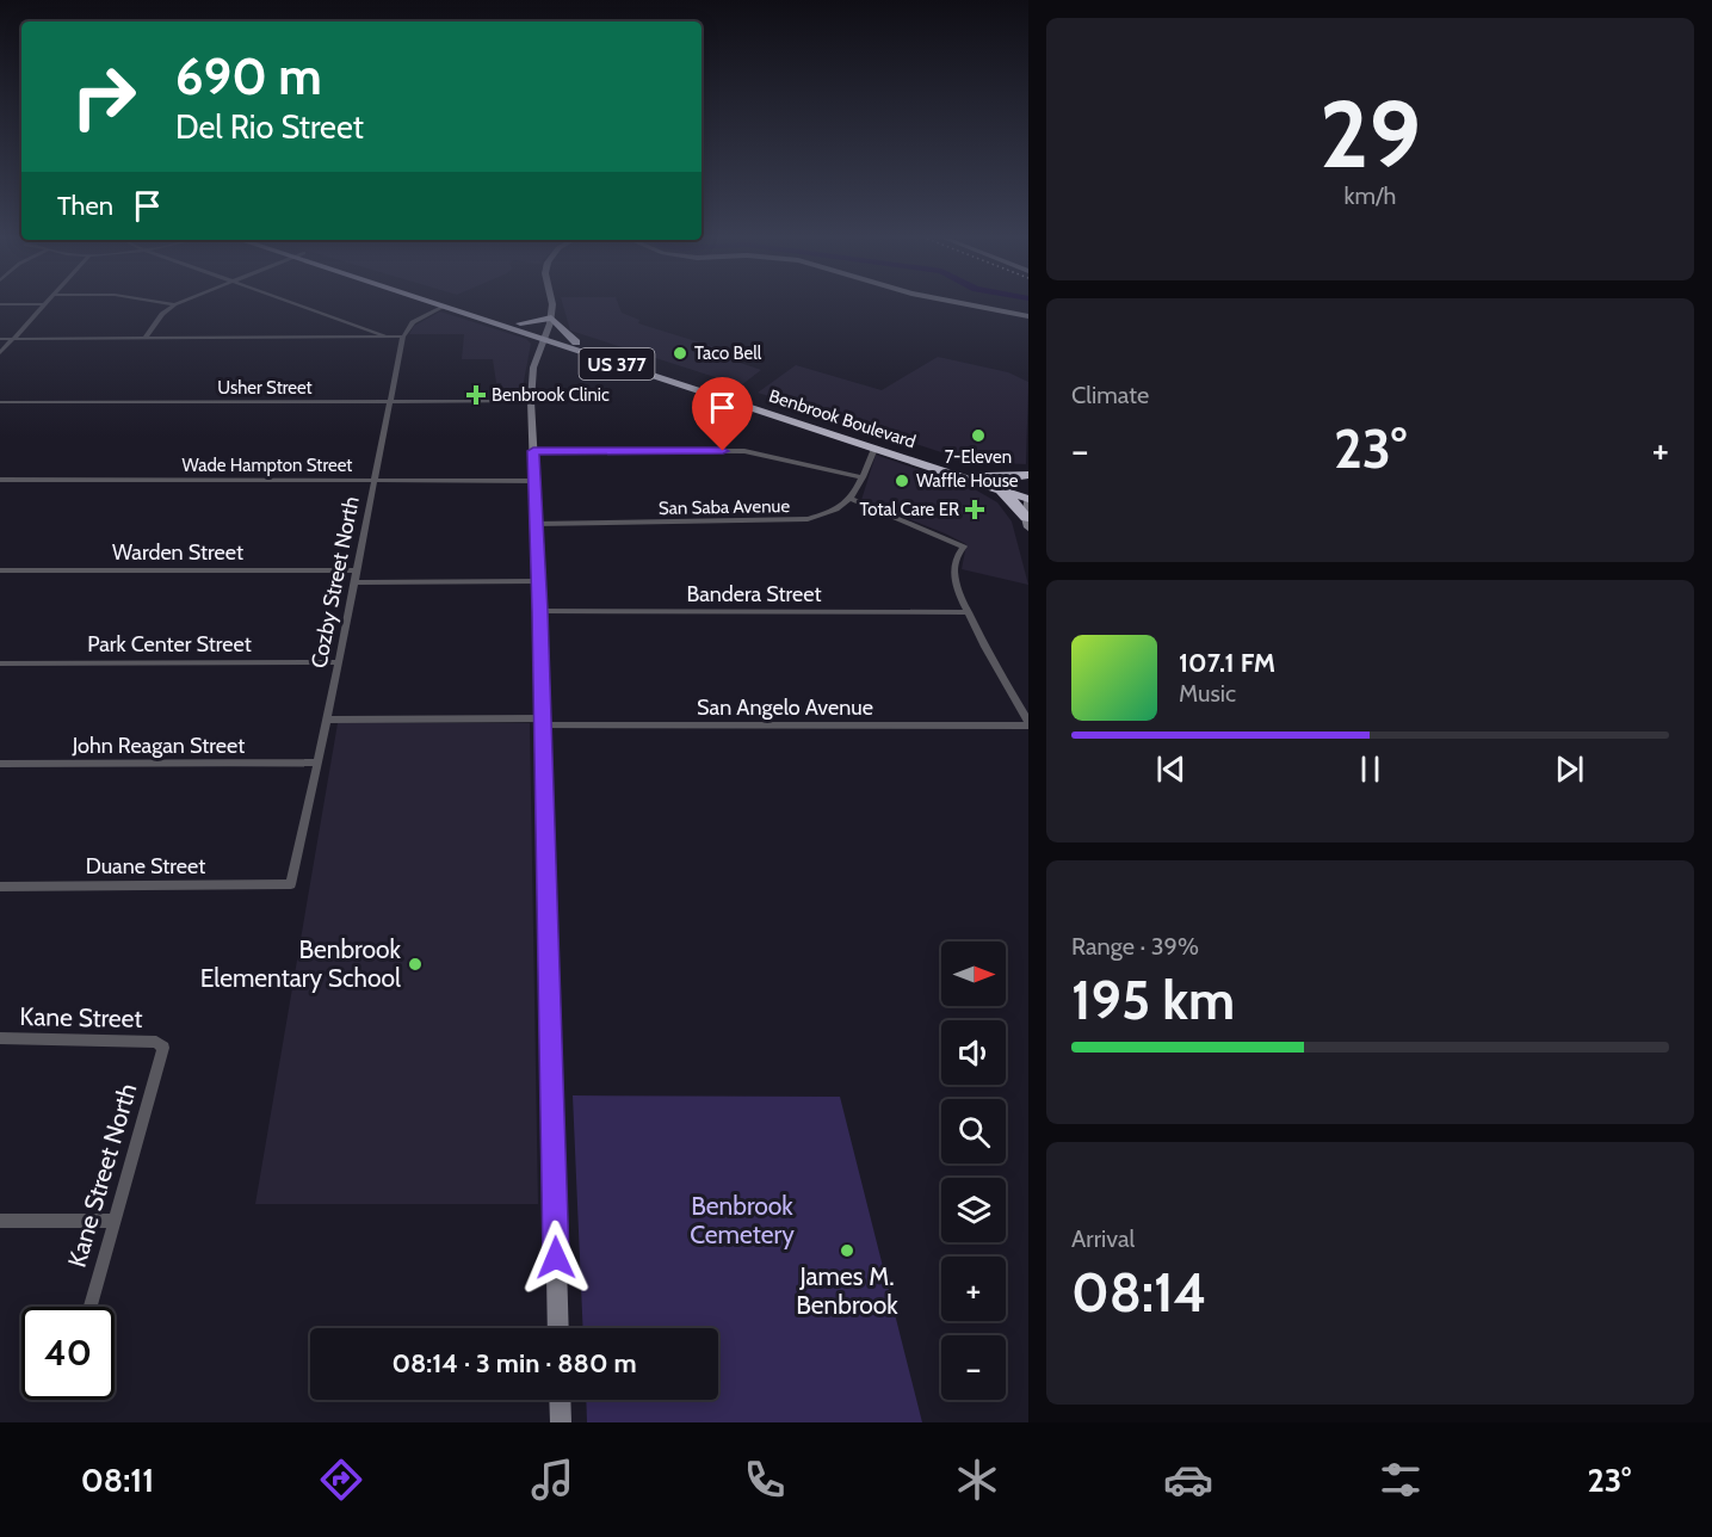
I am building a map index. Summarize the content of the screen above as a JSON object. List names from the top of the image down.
{
  "streets": {
    "highway": ["US 377", "Benbrook Boulevard"],
    "street": [
      "Usher Street",
      "Wade Hampton Street",
      "San Saba Avenue",
      "Warden Street",
      "Cozby Street North",
      "Bandera Street",
      "Park Center Street",
      "San Angelo Avenue",
      "John Reagan Street",
      "Duane Street",
      "Kane Street",
      "Kane Street North"
    ]
  },
  "crossings": [
    ["Usher Street", "Cozby Street North"],
    ["Wade Hampton Street", "Cozby Street North"],
    ["Warden Street", "Cozby Street North"],
    ["Cozby Street North", "Park Center Street"],
    ["Cozby Street North", "John Reagan Street"],
    ["Cozby Street North", "Duane Street"],
    ["Kane Street", "Kane Street North"]
  ],
  "parks": ["Benbrook Cemetery"],
  "places": {
    "other": [
      "Taco Bell",
      "7-Eleven",
      "Waffle House",
      "Benbrook Elementary School",
      "James M. Benbrook"
    ],
    "health": ["Benbrook Clinic", "Total Care ER"]
  },
  "north": "right",
  "page": {
    "tile": [
      ["29", "km/h"],
      "Climate",
      ["Range · 39%", "195 km"],
      ["Arrival", "08:14"]
    ],
    "turn": ["690 m", "Del Rio Street"],
    "then": "Then",
    "heat": ["−", "23°", "+"],
    "song": ["107.1 FM", "Music"],
    "map_buttons": ["+", "−"],
    "limit": "40",
    "trip": "08:14 · 3 min · 880 m",
    "tabs": ["08:11", "23°"]
  }
}
